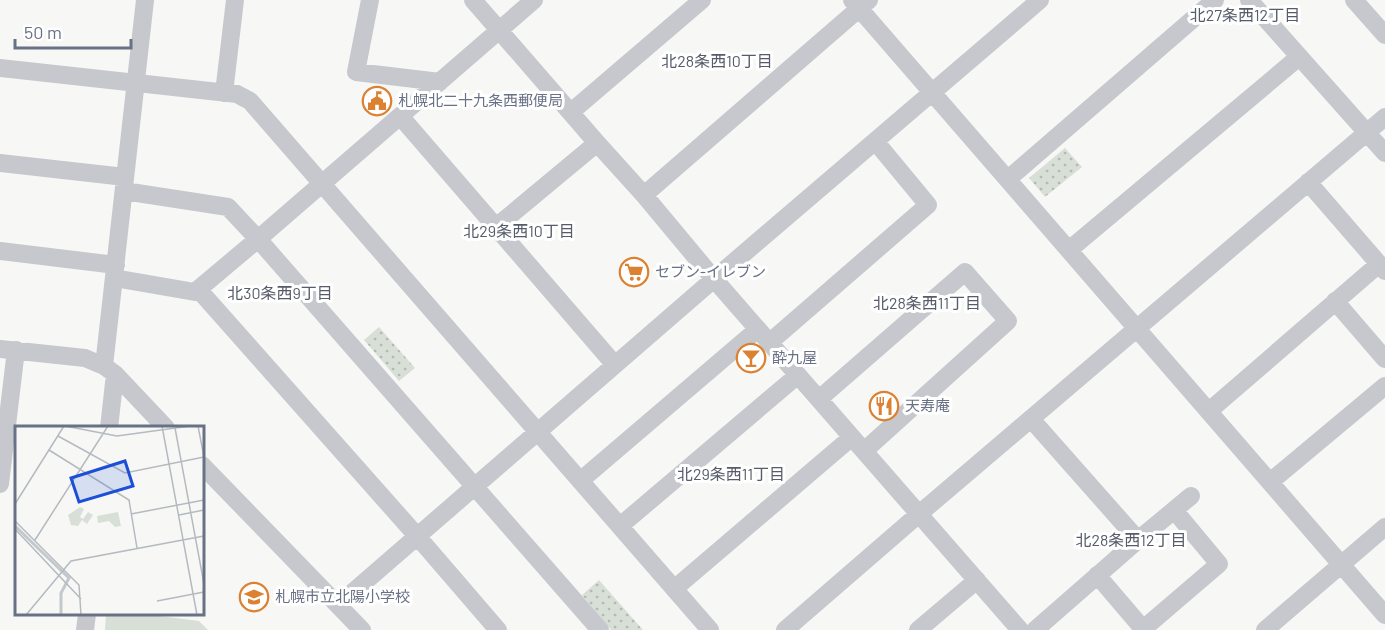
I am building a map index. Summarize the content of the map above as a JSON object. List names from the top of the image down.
{
  "districts": [
    "北27条西12丁目",
    "北28条西10丁目",
    "北29条西10丁目",
    "北30条西9丁目",
    "北28条西11丁目",
    "北29条西11丁目",
    "北28条西12丁目"
  ],
  "places": {
    "public building": ["札幌北二十九条西郵便局"],
    "supermarket": ["セブン-イレブン"],
    "bar": ["酔九屋"],
    "restaurant": ["天寿庵"],
    "school or university": ["札幌市立北陽小学校"]
  },
  "scale_bar": "50 m"
}
